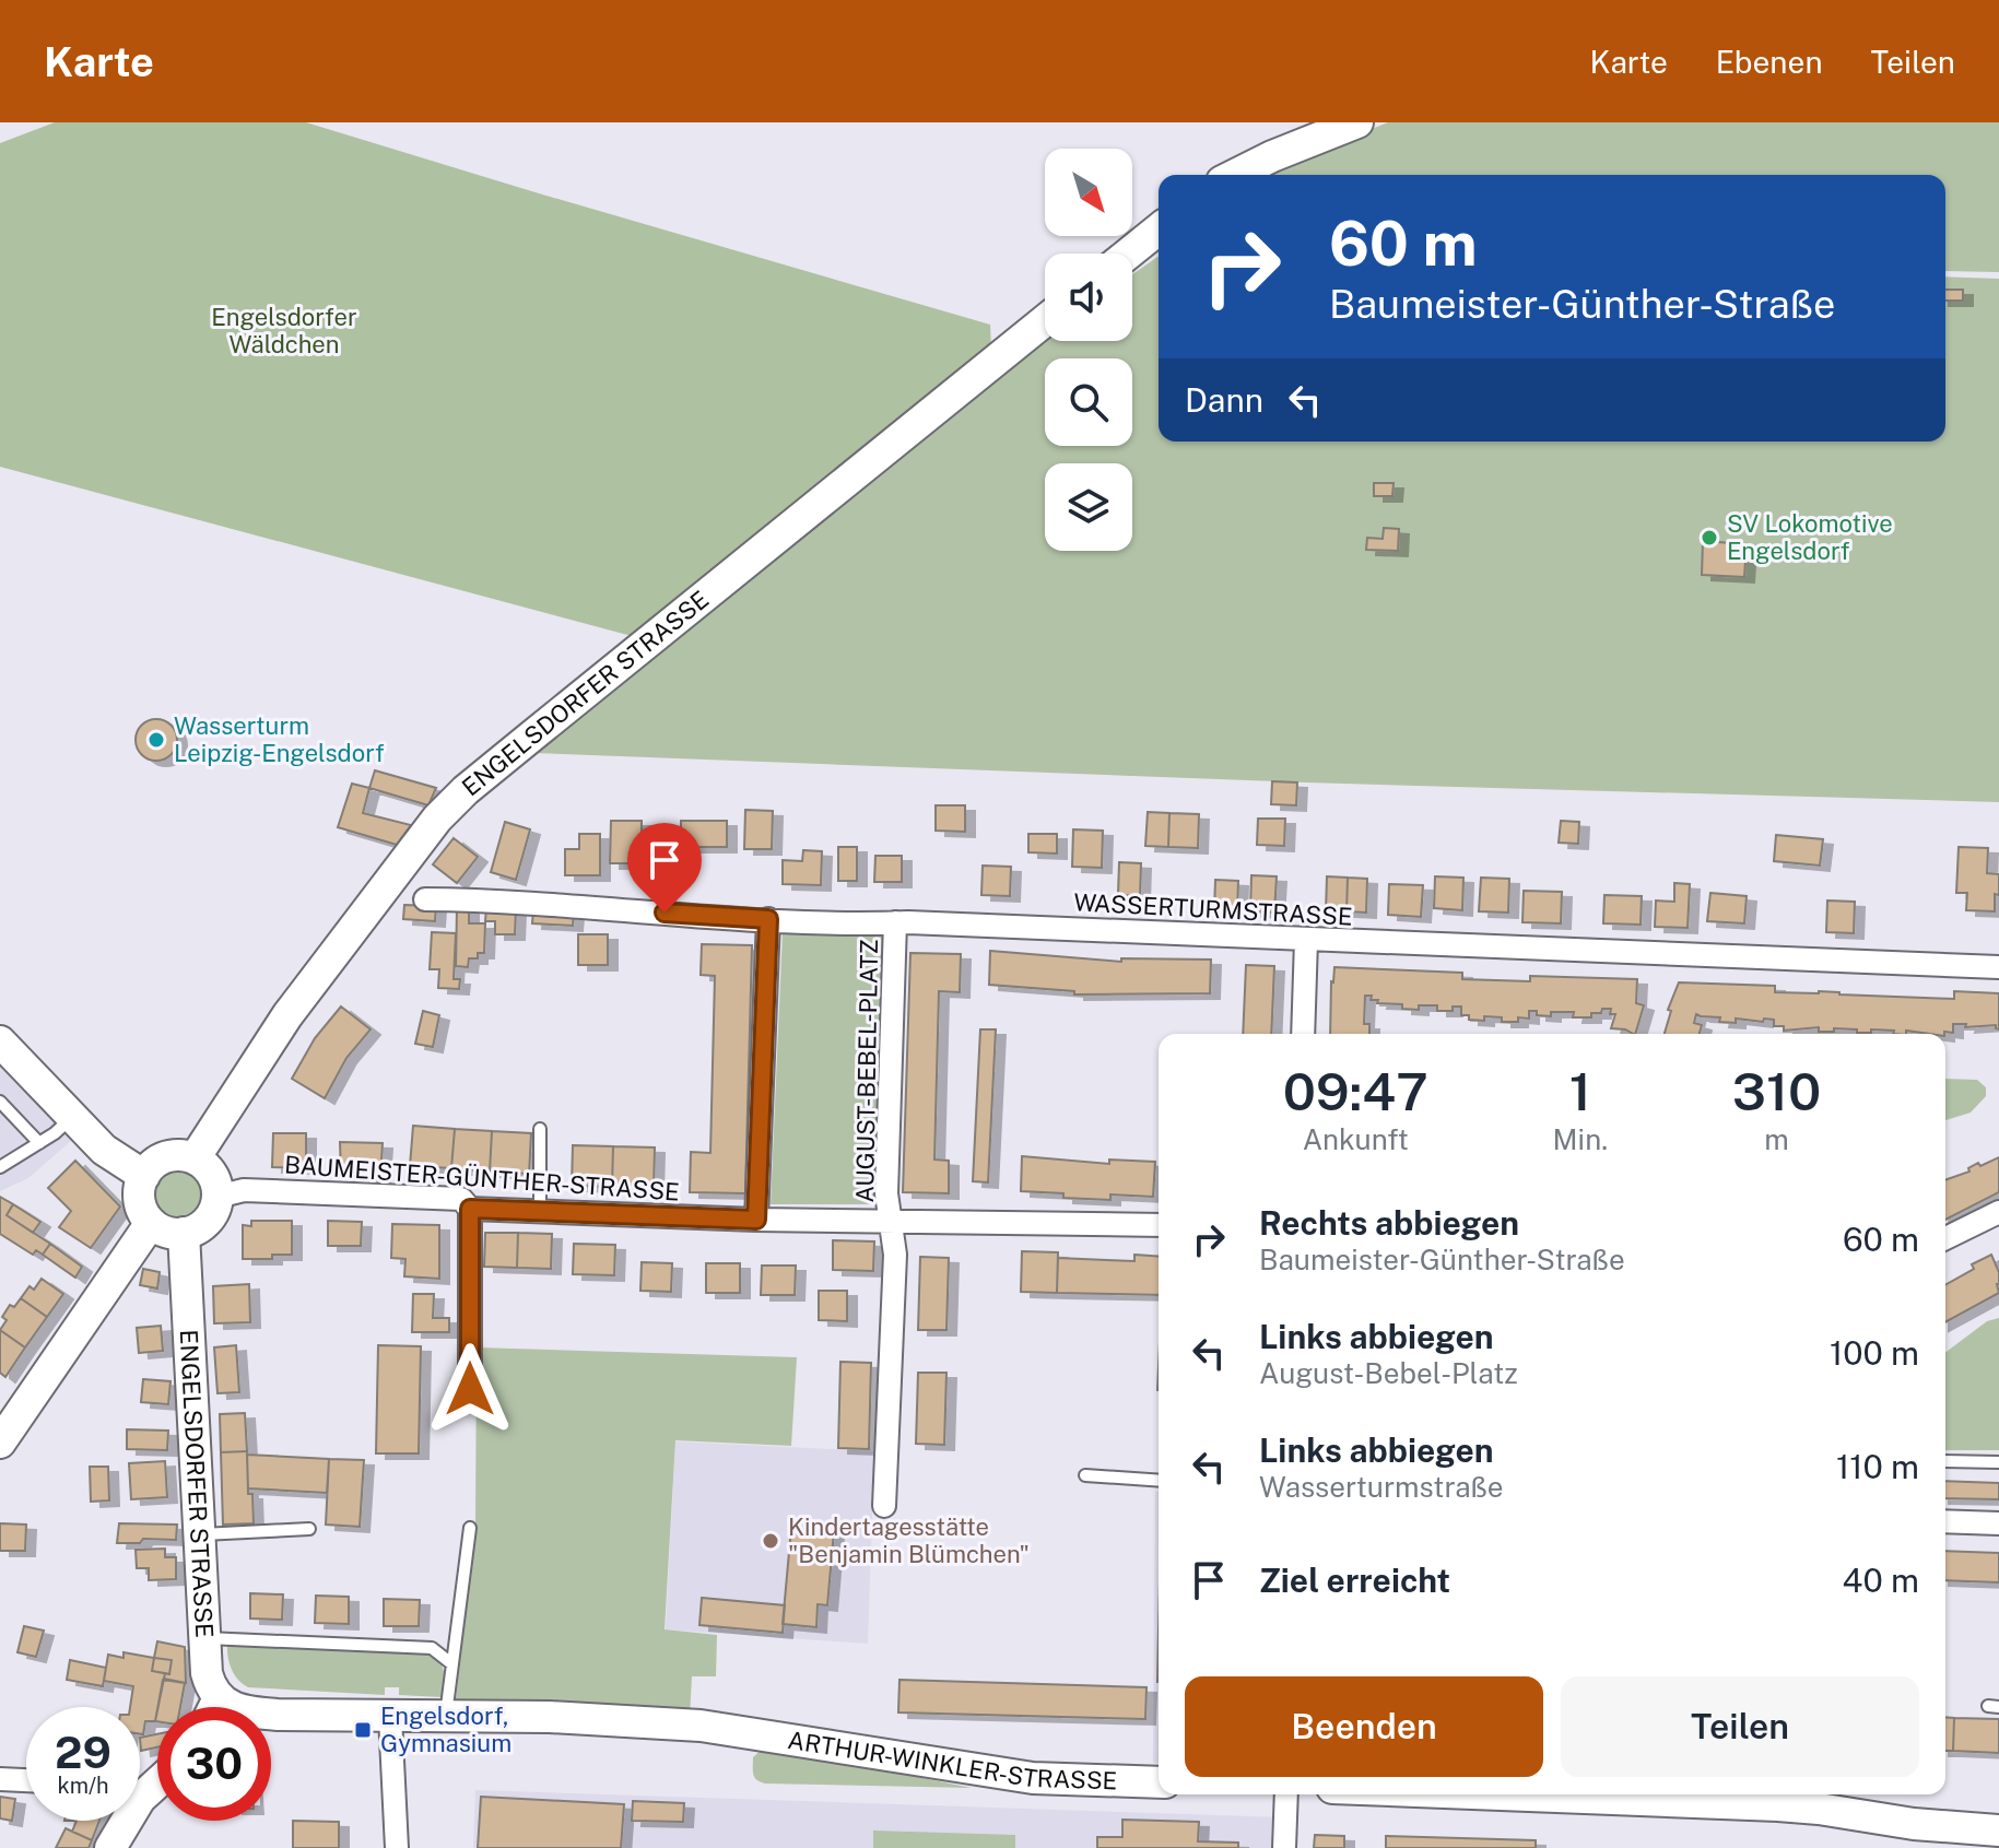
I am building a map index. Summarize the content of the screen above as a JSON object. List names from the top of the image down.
{
  "streets": {
    "street": [
      "ENGELSDORFER STRASSE",
      "WASSERTURMSTRASSE",
      "AUGUST-BEBEL-PLATZ",
      "BAUMEISTER-GÜNTHER-STRASSE",
      "ARTHUR-WINKLER-STRASSE"
    ]
  },
  "crossings": [
    ["ENGELSDORFER STRASSE", "BAUMEISTER-GÜNTHER-STRASSE"],
    ["ENGELSDORFER STRASSE", "ARTHUR-WINKLER-STRASSE"],
    ["WASSERTURMSTRASSE", "AUGUST-BEBEL-PLATZ"],
    ["AUGUST-BEBEL-PLATZ", "BAUMEISTER-GÜNTHER-STRASSE"]
  ],
  "parks": ["Engelsdorfer Wäldchen"],
  "places": {
    "other": ["SV Lokomotive Engelsdorf", "Wasserturm Leipzig-Engelsdorf", "Kindertagesstätte \"Benjamin Blümchen\""],
    "transit": ["Engelsdorf, Gymnasium"]
  },
  "north": "bottom right",
  "page": {
    "header": "Karte",
    "nav": ["Karte", "Ebenen", "Teilen"],
    "turn": ["60 m", "Baumeister-Günther-Straße"],
    "then": "Dann",
    "eta": [
      "09:47",
      "Ankunft",
      "1",
      "Min.",
      "310",
      "m"
    ],
    "list": [
      {
        "name": "Rechts abbiegen",
        "note": "Baumeister-Günther-Straße",
        "value": "60 m"
      },
      {
        "name": "Links abbiegen",
        "note": "August-Bebel-Platz",
        "value": "100 m"
      },
      {
        "name": "Links abbiegen",
        "note": "Wasserturmstraße",
        "value": "110 m"
      },
      {
        "name": "Ziel erreicht",
        "value": "40 m"
      }
    ],
    "buttons": ["Beenden", "Teilen"],
    "speed": "29 km/h",
    "limit": "30"
  }
}
